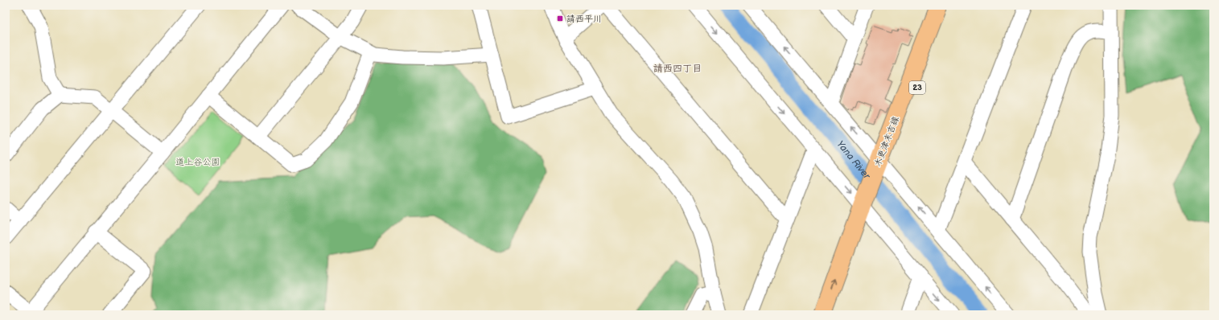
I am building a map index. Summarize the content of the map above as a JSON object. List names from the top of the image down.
{
  "streets": {
    "main road": ["23", "木更津末吉線"]
  },
  "districts": ["請西四丁目"],
  "water": ["Yana River"],
  "parks": ["道上谷公園"],
  "places": {
    "transit": ["請西平川"]
  }
}
